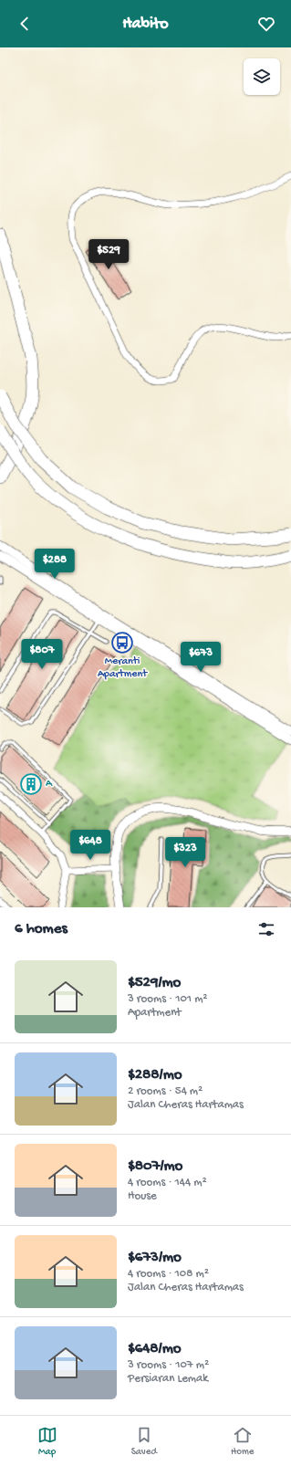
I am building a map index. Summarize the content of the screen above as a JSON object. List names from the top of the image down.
{
  "places": {
    "bus stop": ["Meranti Apartment"],
    "building": ["A"]
  },
  "page": {
    "header": "Habito",
    "price": [
      "$529",
      "$288",
      "$807",
      "$673",
      "$648",
      "$323"
    ],
    "heading": "6 homes",
    "list": [
      {
        "name": "$529/mo",
        "note": "3 rooms · 101 m² · Apartment"
      },
      {
        "name": "$288/mo",
        "note": "2 rooms · 54 m² · Jalan Cheras Hartamas"
      },
      {
        "name": "$807/mo",
        "note": "4 rooms · 144 m² · House"
      },
      {
        "name": "$673/mo",
        "note": "4 rooms · 108 m² · Jalan Cheras Hartamas"
      },
      {
        "name": "$648/mo",
        "note": "3 rooms · 107 m² · Persiaran Lemak"
      }
    ],
    "tabs": ["Map", "Saved", "Home"]
  }
}
